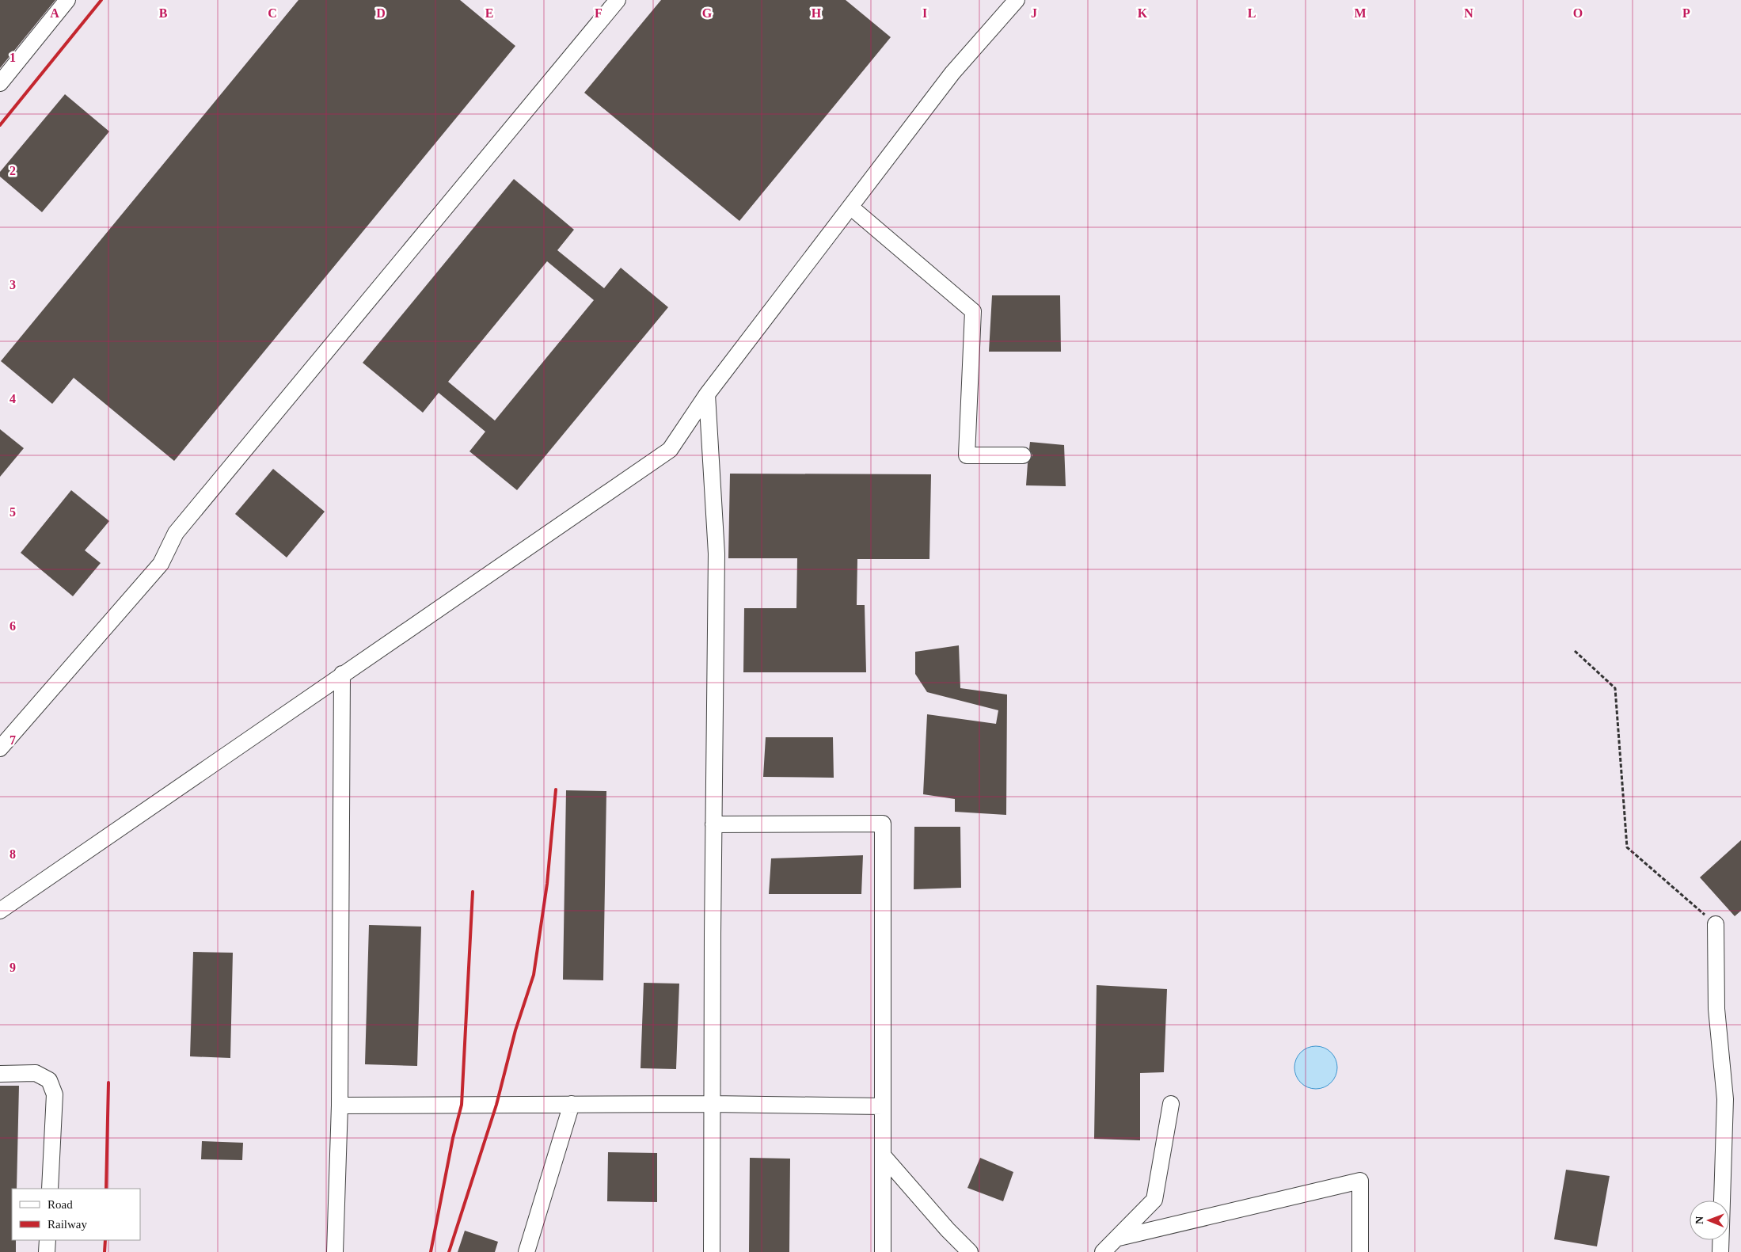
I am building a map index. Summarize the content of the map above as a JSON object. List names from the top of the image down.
{
  "legend": ["Road", "Railway"],
  "north": "left",
  "grid": {
    "columns": [
      "A",
      "B",
      "C",
      "D",
      "E",
      "F",
      "G",
      "H",
      "I",
      "J",
      "K",
      "L",
      "M",
      "N",
      "O",
      "P"
    ],
    "rows": [
      "1",
      "2",
      "3",
      "4",
      "5",
      "6",
      "7",
      "8",
      "9"
    ]
  }
}
